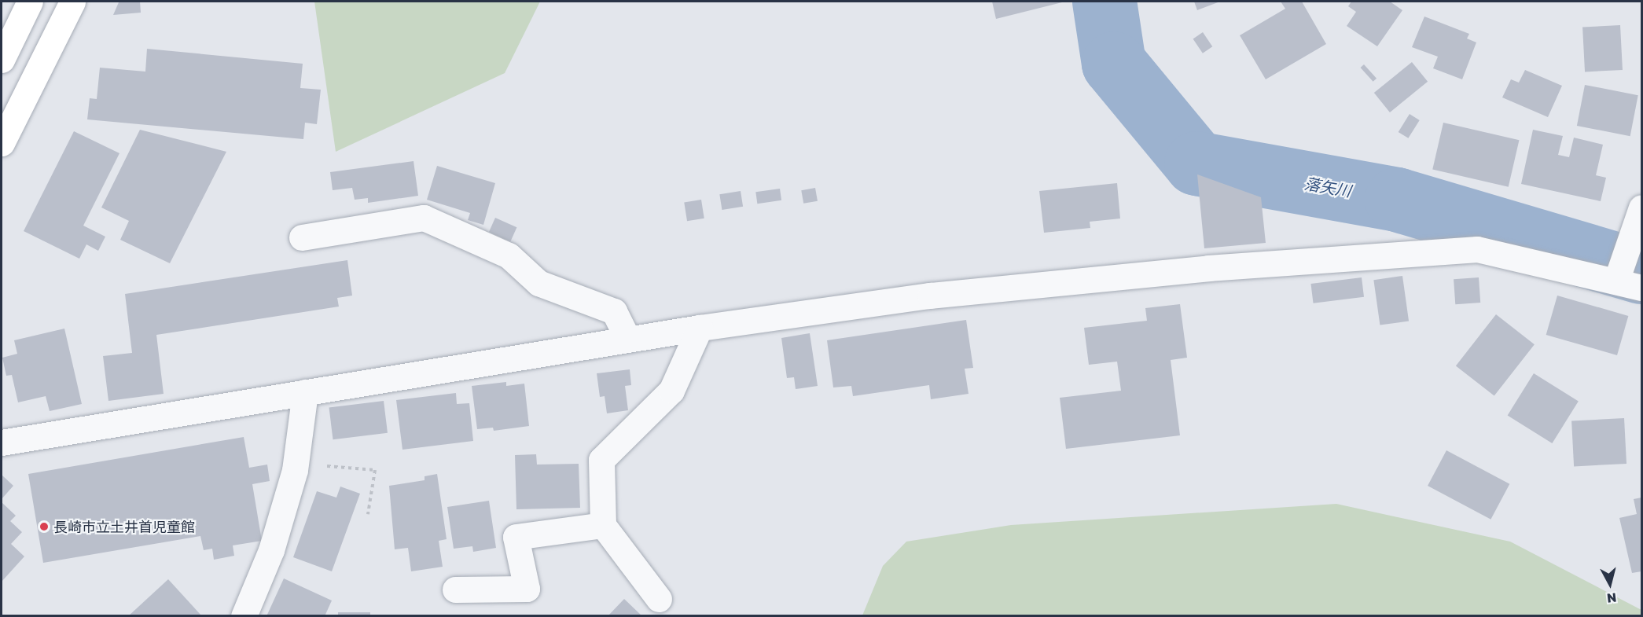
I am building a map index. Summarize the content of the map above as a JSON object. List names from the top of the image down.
{
  "water": ["落矢川"],
  "places": ["長崎市立土井首児童館"],
  "north": "bottom"
}
